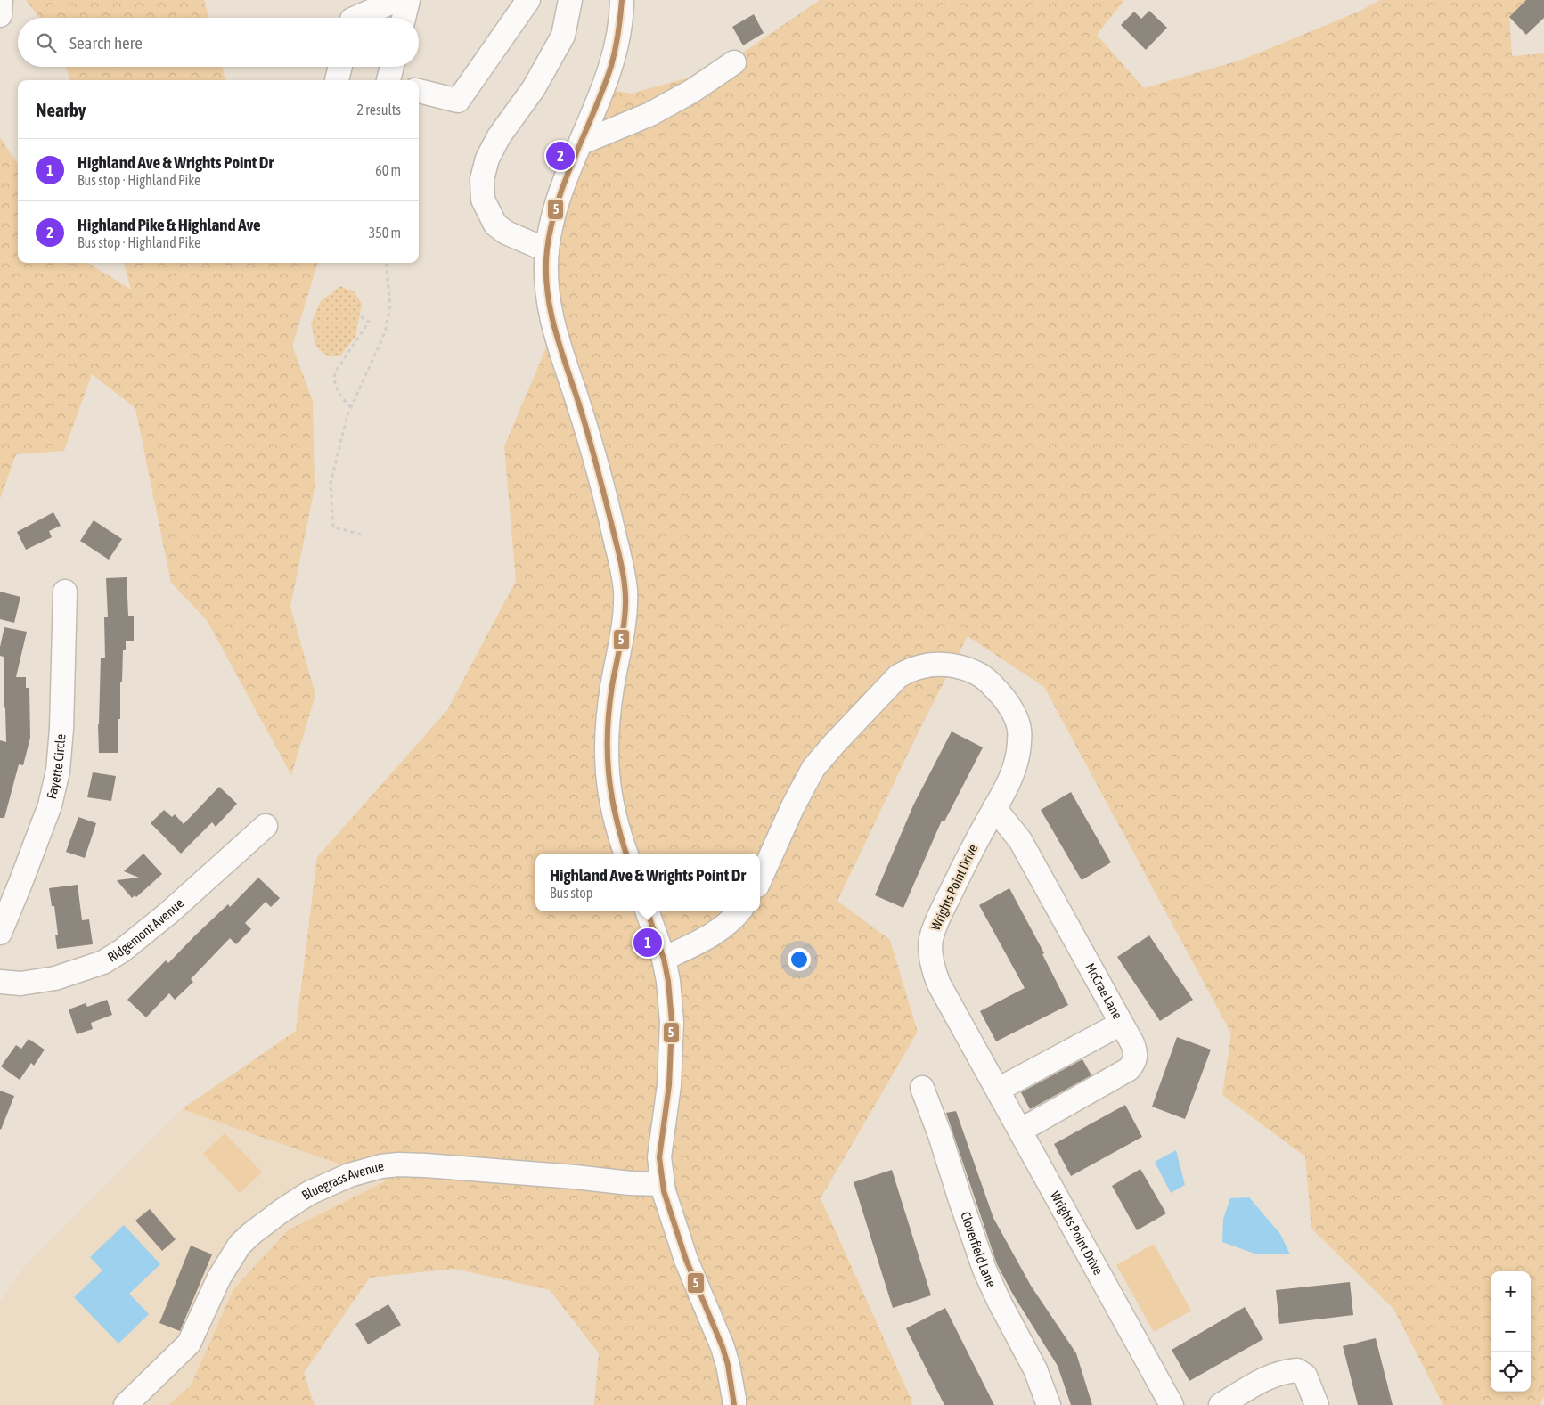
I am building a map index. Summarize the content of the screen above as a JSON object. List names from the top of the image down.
{
  "streets": {
    "street": [
      "Fayette Circle",
      "Wrights Point Drive",
      "Ridgemont Avenue",
      "McCrae Lane",
      "Bluegrass Avenue",
      "Cloverfield Lane"
    ]
  },
  "crossings": [
    ["Wrights Point Drive", "McCrae Lane"]
  ],
  "lines": ["transit line 5"],
  "page": {
    "search": "Search here",
    "heading": ["Nearby", "2 results"],
    "list": [
      {
        "mark": "1",
        "name": "Highland Ave & Wrights Point Dr",
        "note": "Bus stop · Highland Pike",
        "value": "60 m"
      },
      {
        "mark": "2",
        "name": "Highland Pike & Highland Ave",
        "note": "Bus stop · Highland Pike",
        "value": "350 m"
      }
    ],
    "pins": ["2", "1"],
    "popup": ["Highland Ave & Wrights Point Dr", "Bus stop"],
    "map_buttons": ["+", "−"]
  }
}
